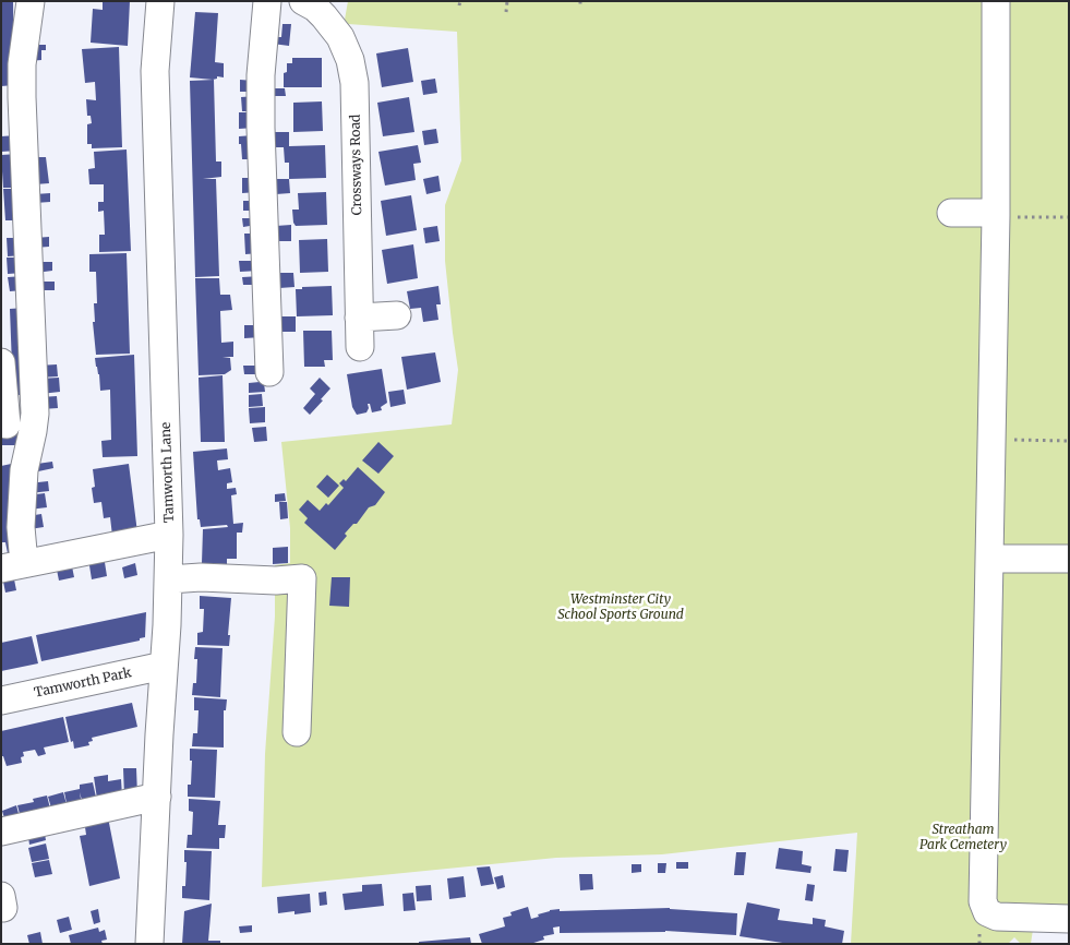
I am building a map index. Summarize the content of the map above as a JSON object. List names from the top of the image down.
{
  "streets": {
    "street": ["Crossways Road", "Tamworth Lane", "Tamworth Park"]
  },
  "crossings": [
    ["Tamworth Lane", "Tamworth Park"]
  ],
  "parks": ["Westminster City School Sports Ground", "Streatham Park Cemetery"]
}
